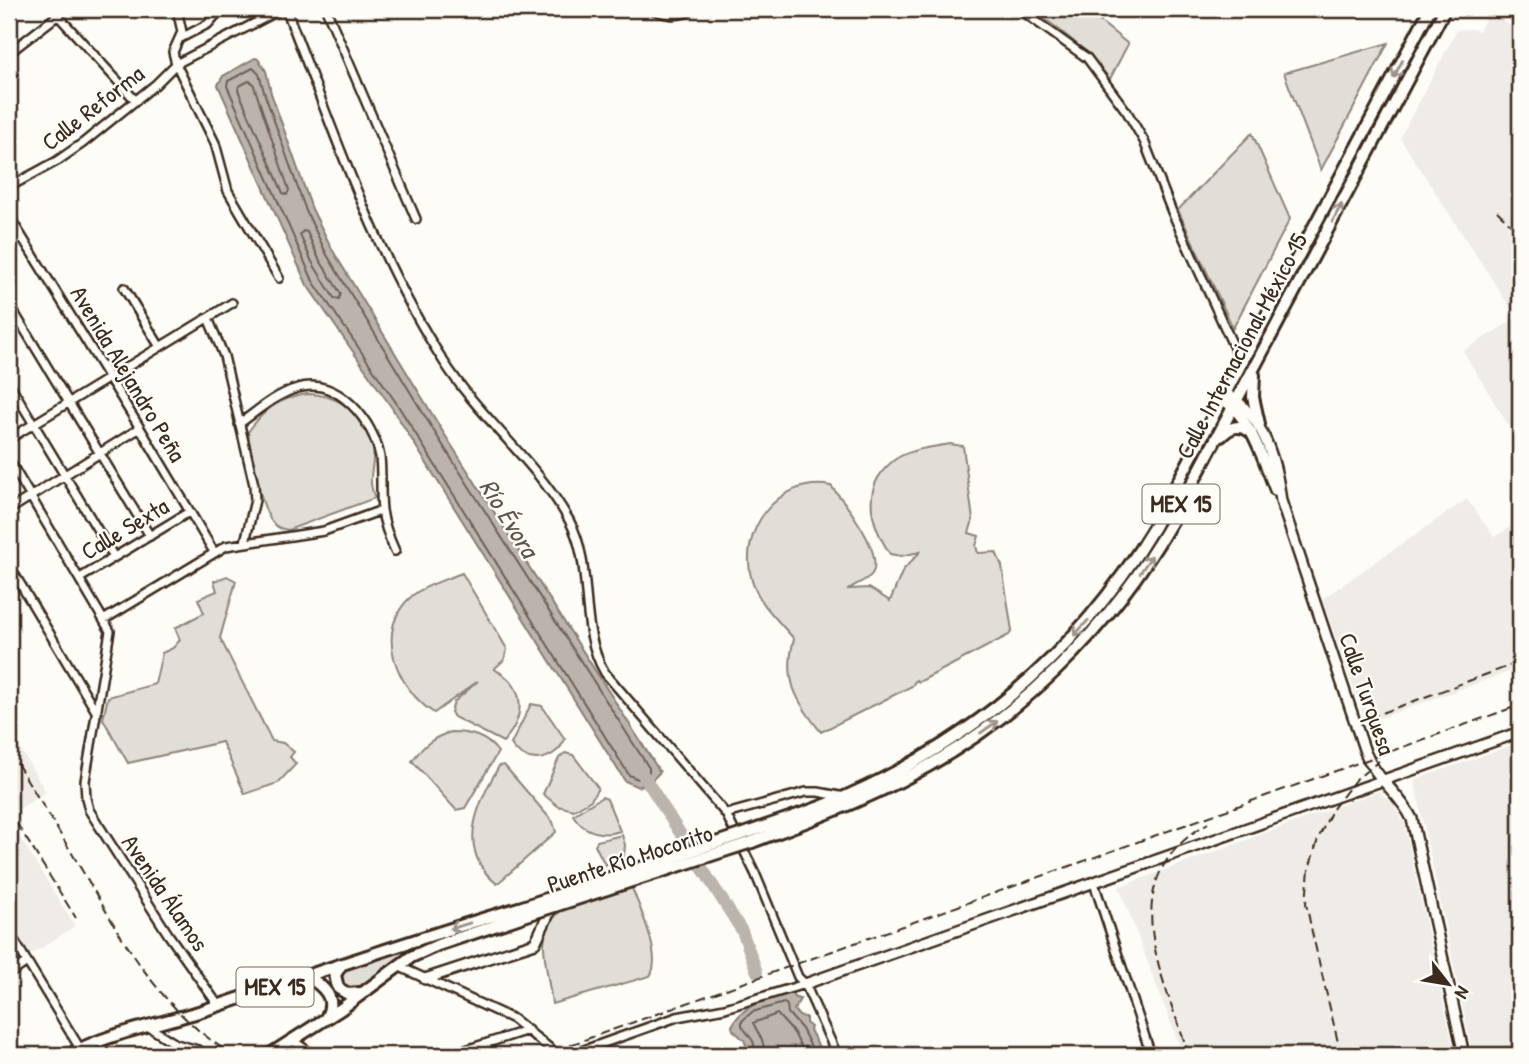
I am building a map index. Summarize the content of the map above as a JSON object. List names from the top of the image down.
{
  "streets": {
    "main road": ["Calle Internacional México 15", "MEX 15", "Puente Río Mocorito"],
    "street": [
      "Calle Reforma",
      "Avenida Alejandro Peña",
      "Calle Sexta",
      "Calle Turquesa",
      "Avenida Álamos"
    ]
  },
  "crossings": [
    ["Calle Internacional México 15", "Calle Turquesa"],
    ["Calle Internacional México 15", "Puente Río Mocorito"],
    ["Avenida Alejandro Peña", "Calle Sexta"],
    ["MEX 15", "Puente Río Mocorito"],
    ["MEX 15", "Avenida Álamos"]
  ],
  "water": ["Río Évora"],
  "north": "bottom right"
}
